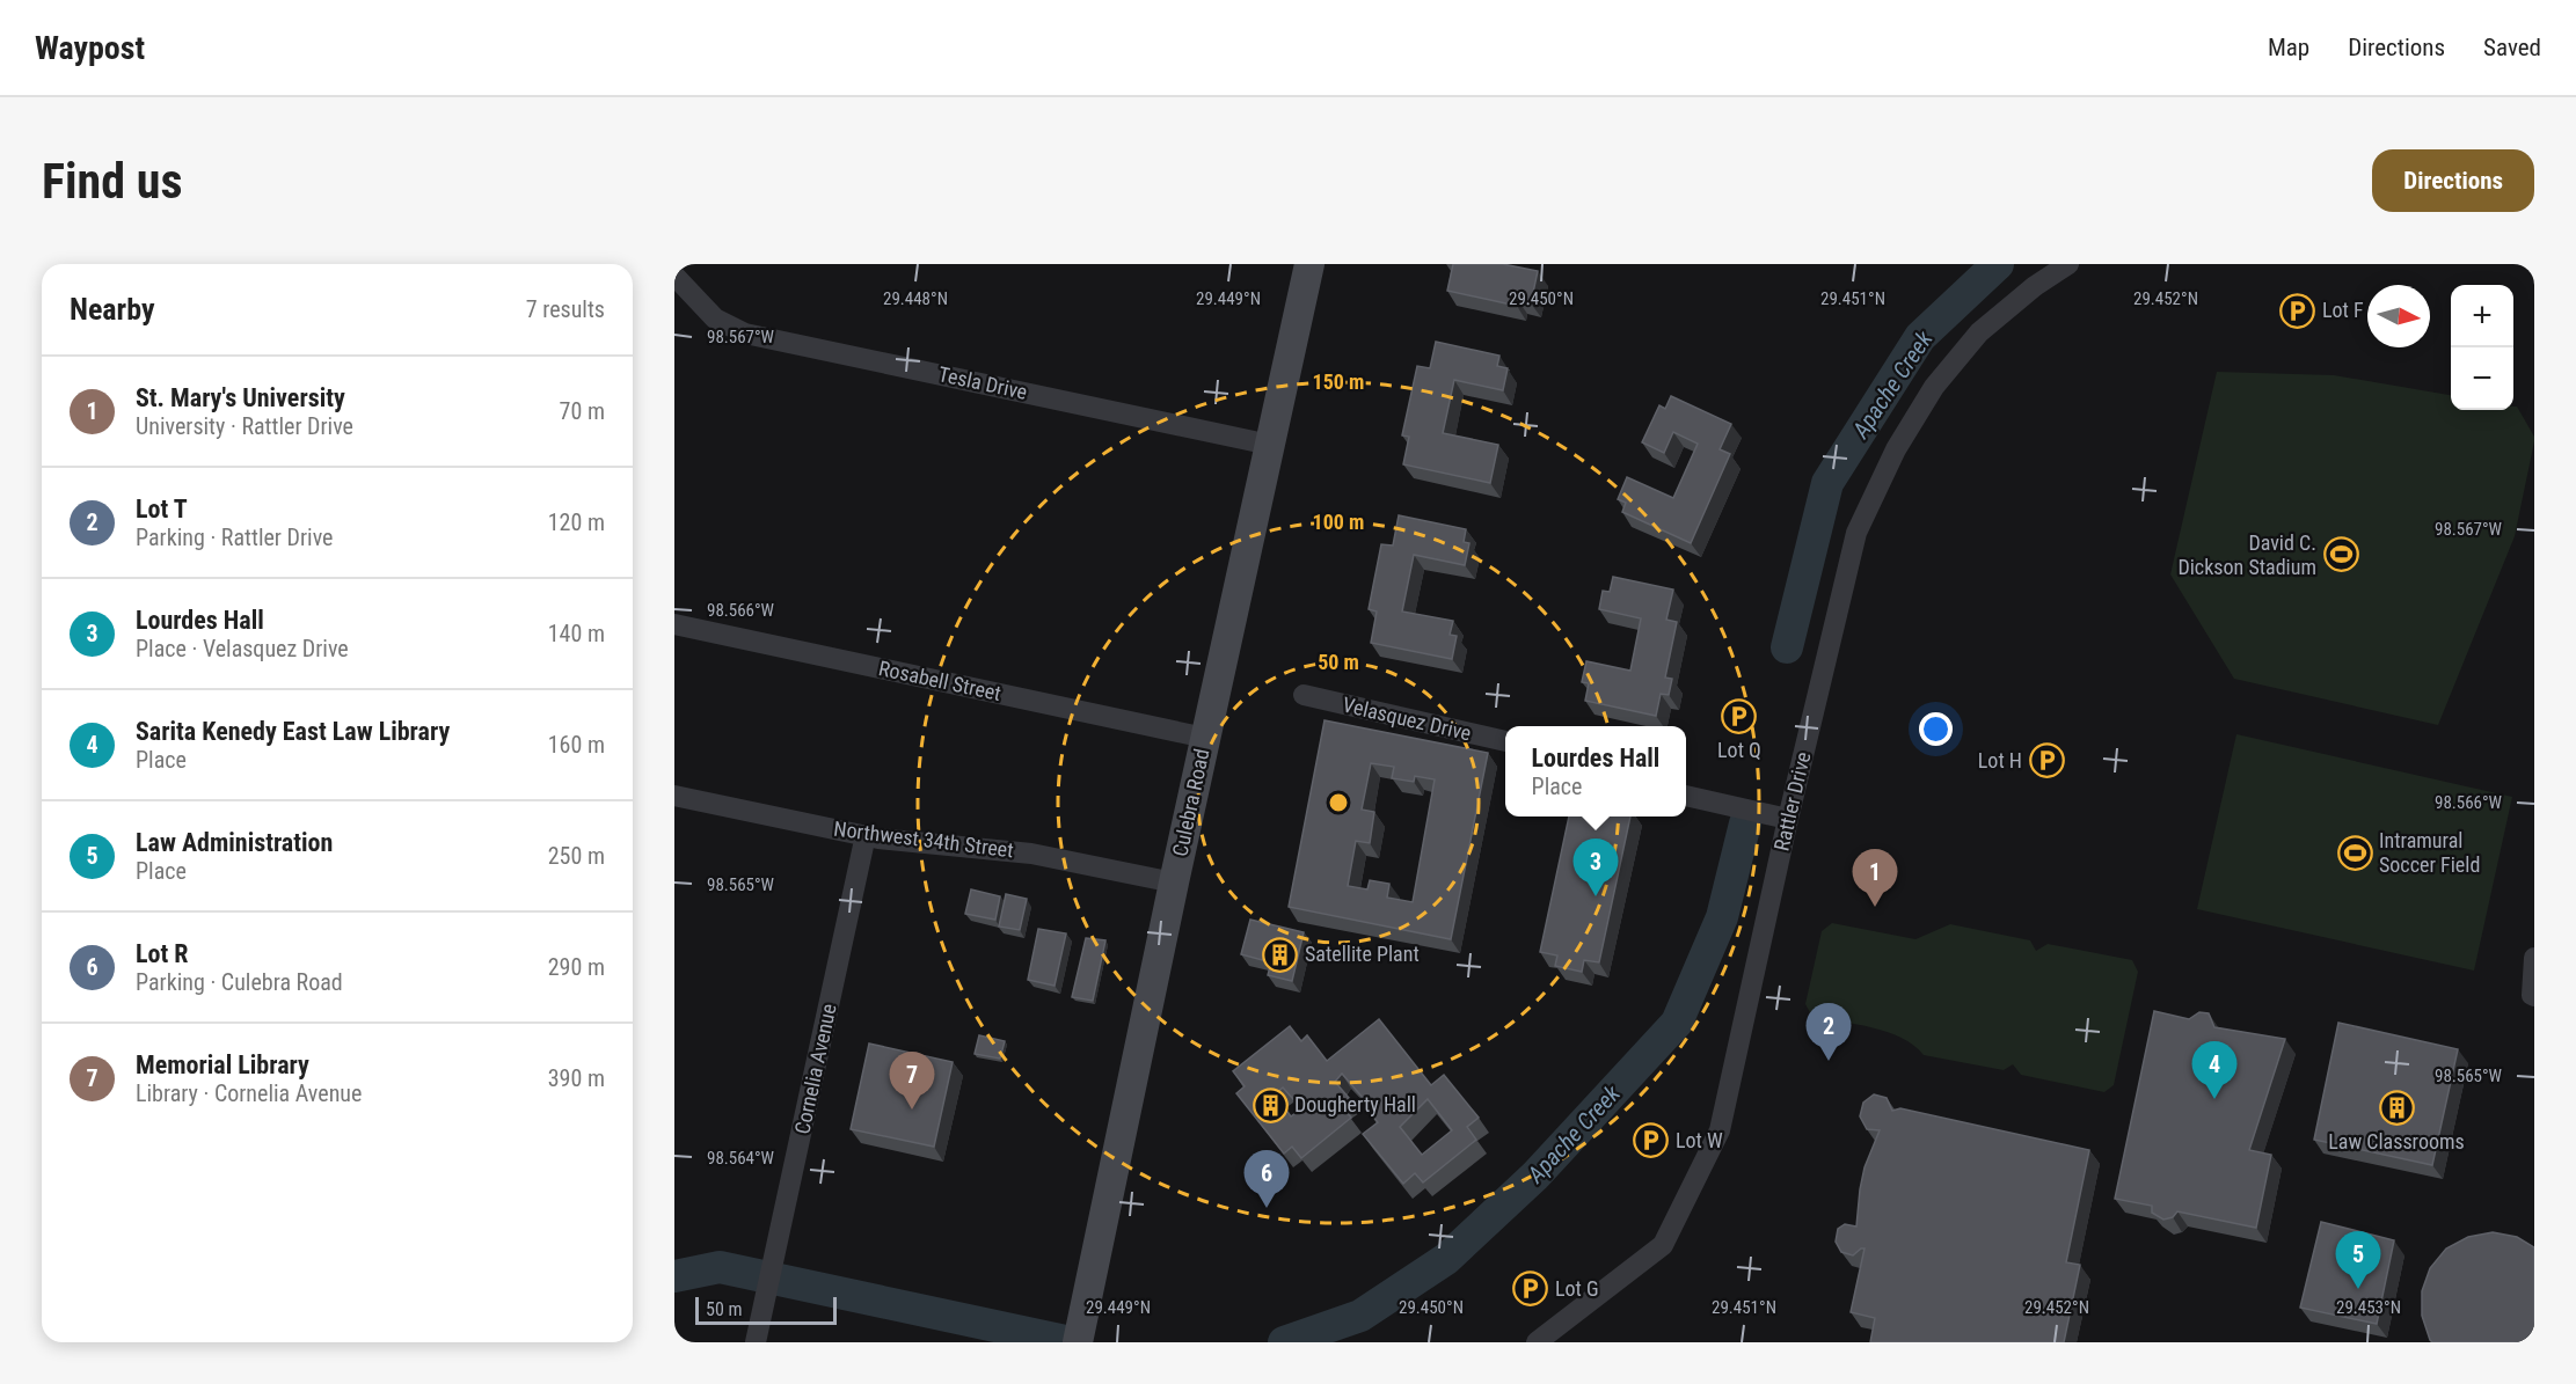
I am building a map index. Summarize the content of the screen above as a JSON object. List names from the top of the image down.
{
  "streets": {
    "main road": ["Culebra Road"],
    "street": [
      "Tesla Drive",
      "Rosabell Street",
      "Velasquez Drive",
      "Rattler Drive",
      "Northwest 34th Street",
      "Cornelia Avenue"
    ]
  },
  "crossings": [
    ["Tesla Drive", "Culebra Road"],
    ["Rosabell Street", "Culebra Road"],
    ["Culebra Road", "Northwest 34th Street"],
    ["Northwest 34th Street", "Cornelia Avenue"]
  ],
  "water": ["Apache Creek"],
  "places": {
    "parking": [
      "Lot F",
      "Lot Q",
      "Lot H",
      "Lot W",
      "Lot G"
    ],
    "sports": ["David C. Dickson Stadium", "Intramural Soccer Field"],
    "building": ["Satellite Plant", "Dougherty Hall", "Law Classrooms"]
  },
  "scale_bar": "50 m",
  "north": "right",
  "page": {
    "header": "Waypost",
    "nav": ["Map", "Directions", "Saved"],
    "buttons": "Directions",
    "title": "Find us",
    "heading": ["Nearby", "7 results"],
    "map_buttons": ["+", "−"],
    "list": [
      {
        "mark": "1",
        "name": "St. Mary's University",
        "note": "University · Rattler Drive",
        "value": "70 m"
      },
      {
        "mark": "2",
        "name": "Lot T",
        "note": "Parking · Rattler Drive",
        "value": "120 m"
      },
      {
        "mark": "3",
        "name": "Lourdes Hall",
        "note": "Place · Velasquez Drive",
        "value": "140 m"
      },
      {
        "mark": "4",
        "name": "Sarita Kenedy East Law Library",
        "note": "Place",
        "value": "160 m"
      },
      {
        "mark": "5",
        "name": "Law Administration",
        "note": "Place",
        "value": "250 m"
      },
      {
        "mark": "6",
        "name": "Lot R",
        "note": "Parking · Culebra Road",
        "value": "290 m"
      },
      {
        "mark": "7",
        "name": "Memorial Library",
        "note": "Library · Cornelia Avenue",
        "value": "390 m"
      }
    ],
    "popup": ["Lourdes Hall", "Place"],
    "pins": [
      "3",
      "1",
      "2",
      "4",
      "7",
      "6",
      "5"
    ],
    "scale": "50 m"
  },
  "coordinates": [
    "29.448°N",
    "29.449°N",
    "29.450°N",
    "29.451°N",
    "29.452°N",
    "98.567°W",
    "98.566°W",
    "98.565°W",
    "98.564°W",
    "29.453°N"
  ],
  "rings": ["150 m", "100 m", "50 m"]
}
